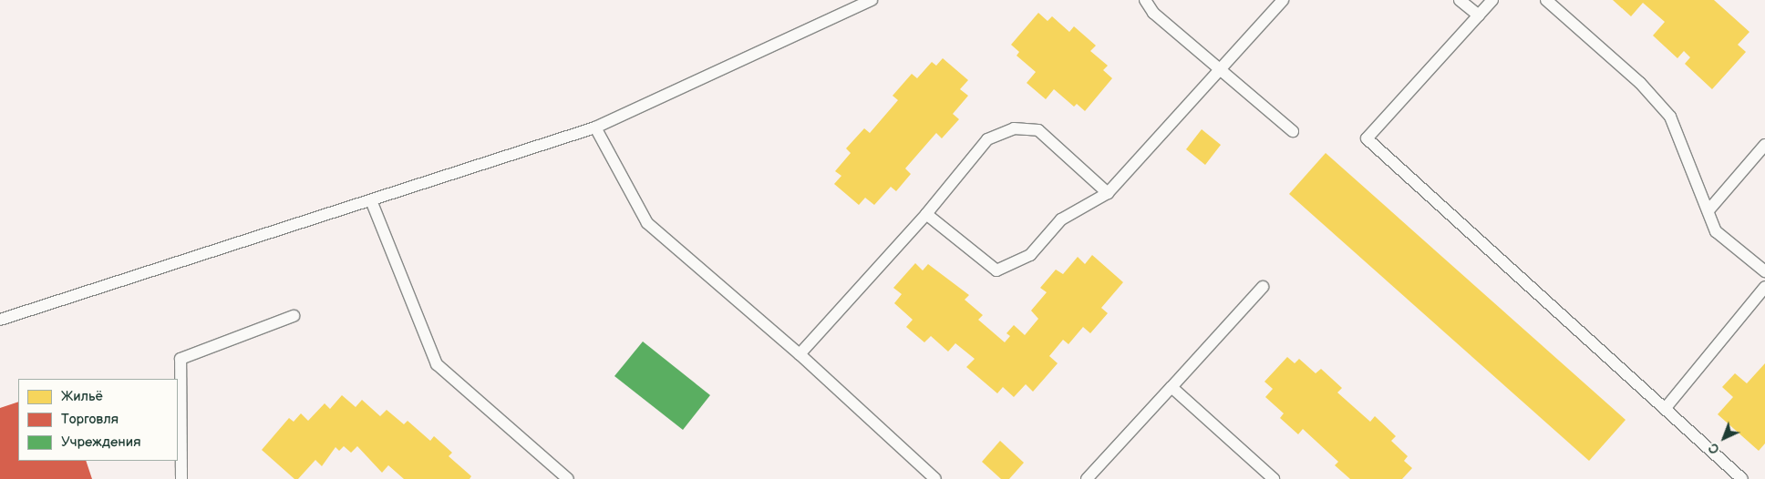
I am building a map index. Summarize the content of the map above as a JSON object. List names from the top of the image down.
{
  "legend": ["Жильё", "Торговля", "Учреждения"],
  "north": "bottom left"
}
